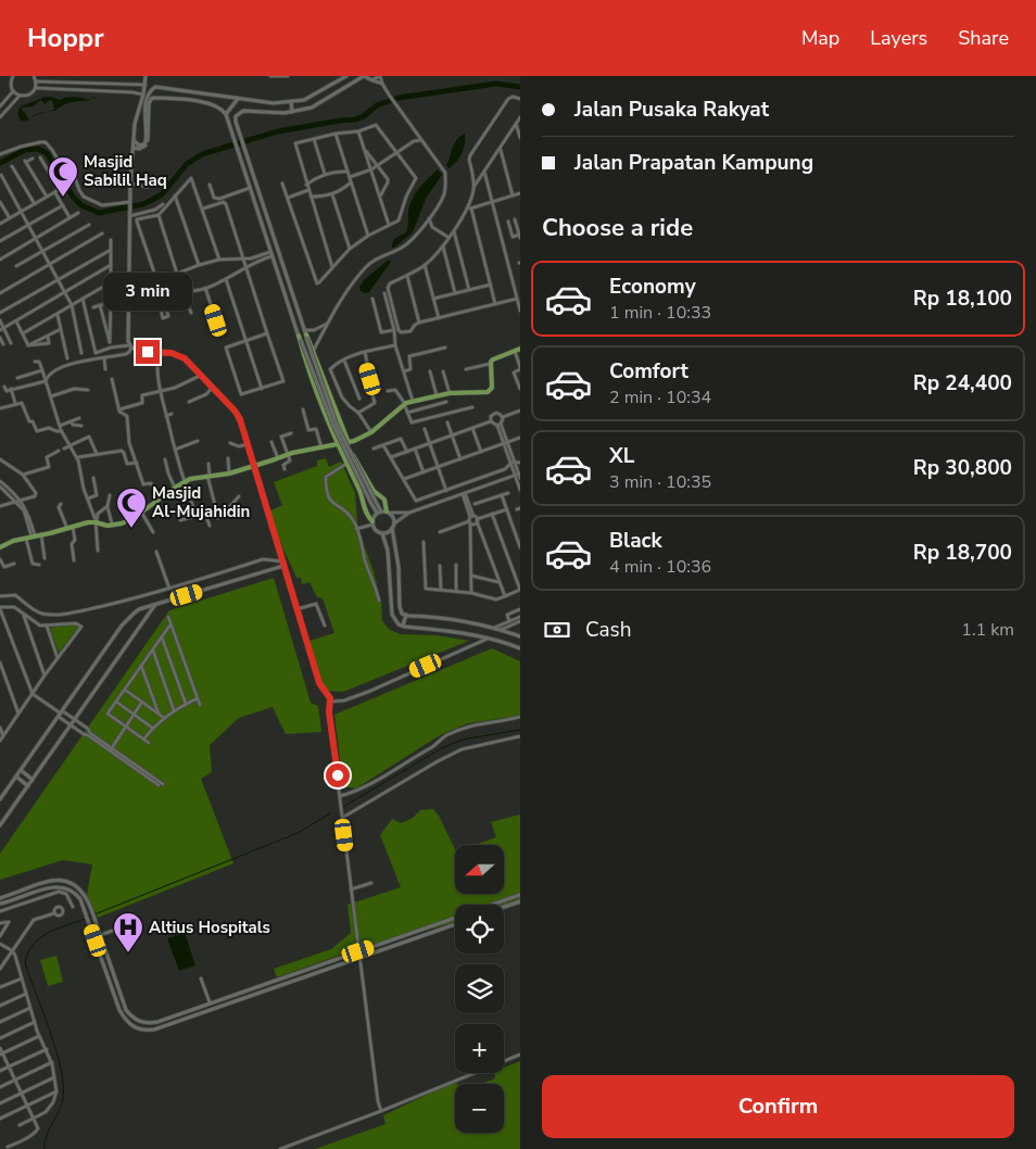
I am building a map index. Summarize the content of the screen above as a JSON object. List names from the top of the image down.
{
  "places": {
    "mosque": ["Masjid Sabilil Haq", "Masjid Al-Mujahidin"],
    "hospital": ["Altius Hospitals"]
  },
  "north": "left",
  "page": {
    "header": "Hoppr",
    "nav": ["Map", "Layers", "Share"],
    "banner": ["Jalan Pusaka Rakyat", "Jalan Prapatan Kampung"],
    "heading": "Choose a ride",
    "list": [
      {
        "name": "Economy",
        "note": "1 min · 10:33",
        "value": "Rp 18,100"
      },
      {
        "name": "Comfort",
        "note": "2 min · 10:34",
        "value": "Rp 24,400"
      },
      {
        "name": "XL",
        "note": "3 min · 10:35",
        "value": "Rp 30,800"
      },
      {
        "name": "Black",
        "note": "4 min · 10:36",
        "value": "Rp 18,700"
      }
    ],
    "bubble": "3 min",
    "pay": ["Cash", "1.1 km"],
    "map_buttons": ["+", "−"],
    "buttons": "Confirm"
  }
}
